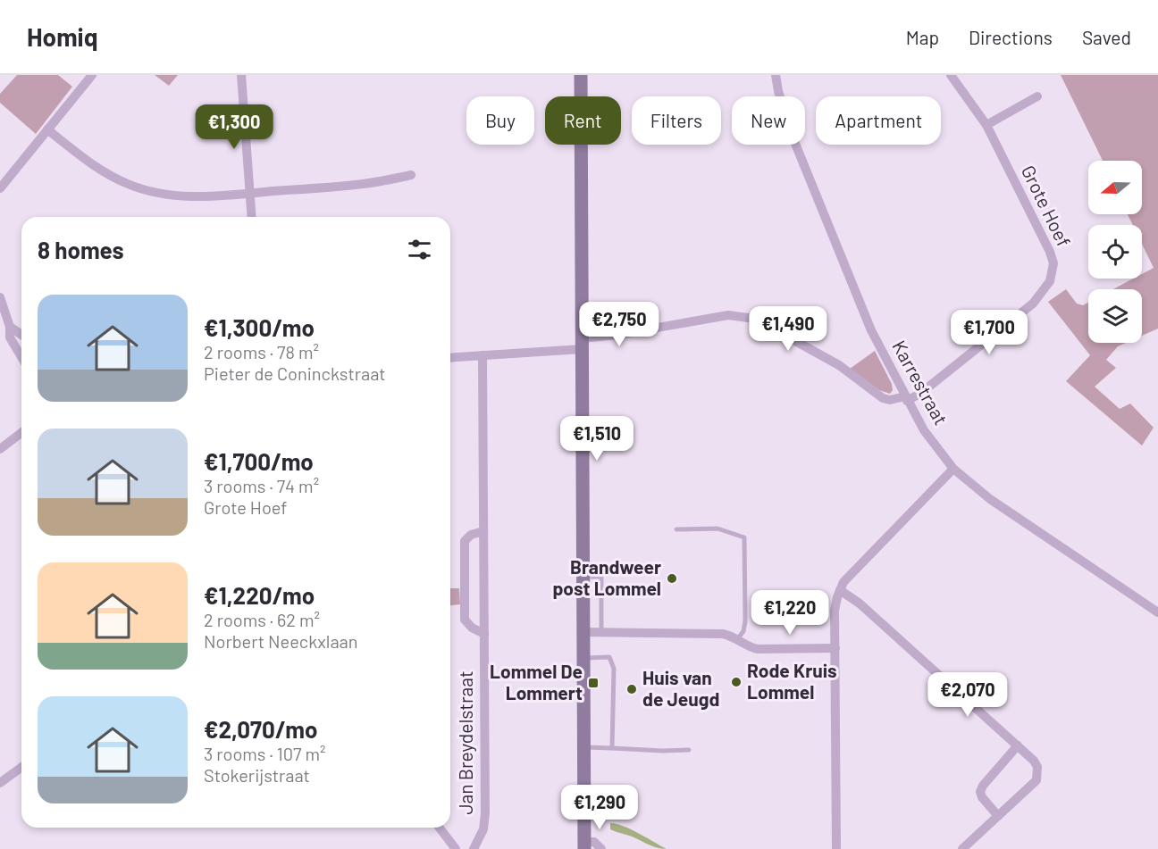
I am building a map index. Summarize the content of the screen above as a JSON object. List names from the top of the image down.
{
  "streets": {
    "street": ["Grote Hoef", "Karrestraat", "Jan Breydelstraat"]
  },
  "crossings": [
    ["Grote Hoef", "Karrestraat"]
  ],
  "places": {
    "other": ["Brandweer post Lommel", "Rode Kruis Lommel", "Huis van de Jeugd"],
    "transit": ["Lommel De Lommert"]
  },
  "north": "left",
  "page": {
    "header": "Homiq",
    "nav": ["Map", "Directions", "Saved"],
    "chip": [
      "Buy",
      "Rent",
      "Filters",
      "New",
      "Apartment"
    ],
    "price": [
      "€1,300",
      "€2,750",
      "€1,490",
      "€1,700",
      "€1,510",
      "€1,220",
      "€2,070",
      "€1,290"
    ],
    "heading": "8 homes",
    "list": [
      {
        "name": "€1,300/mo",
        "note": "2 rooms · 78 m² · Pieter de Coninckstraat"
      },
      {
        "name": "€1,700/mo",
        "note": "3 rooms · 74 m² · Grote Hoef"
      },
      {
        "name": "€1,220/mo",
        "note": "2 rooms · 62 m² · Norbert Neeckxlaan"
      },
      {
        "name": "€2,070/mo",
        "note": "3 rooms · 107 m² · Stokerijstraat"
      }
    ]
  }
}
